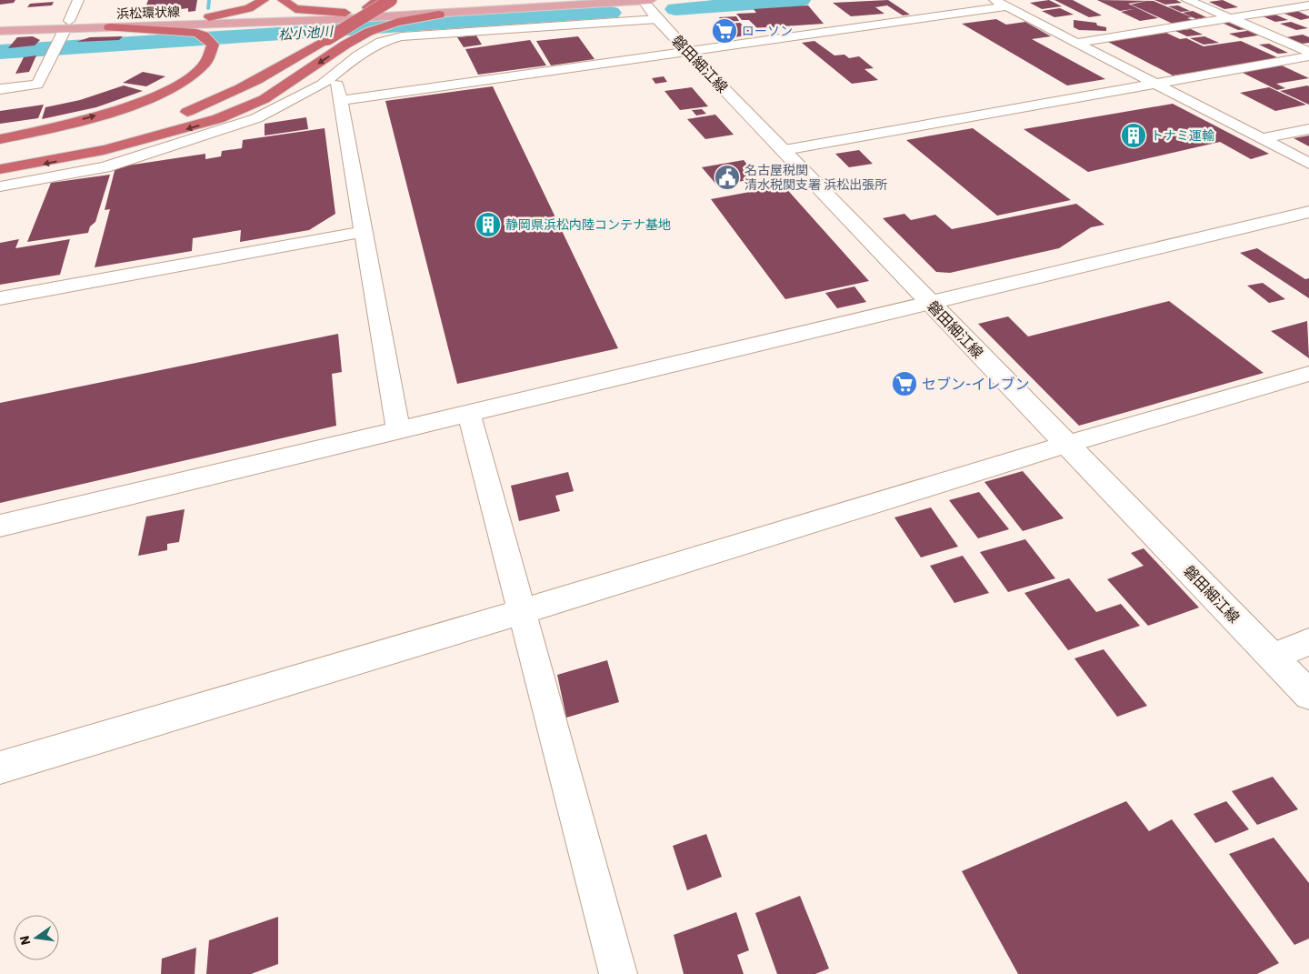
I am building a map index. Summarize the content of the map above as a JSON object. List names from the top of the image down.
{
  "streets": {
    "main road": ["浜松環状線"],
    "street": ["磐田細江線"]
  },
  "crossings": [
    ["浜松環状線", "磐田細江線"]
  ],
  "water": ["松小池川"],
  "places": {
    "supermarket": ["ローソン", "セブン-イレブン"],
    "building": ["トナミ運輸", "静岡県浜松内陸コンテナ基地"],
    "public building": ["名古屋税関 清水税関支署 浜松出張所"]
  },
  "north": "left"
}
